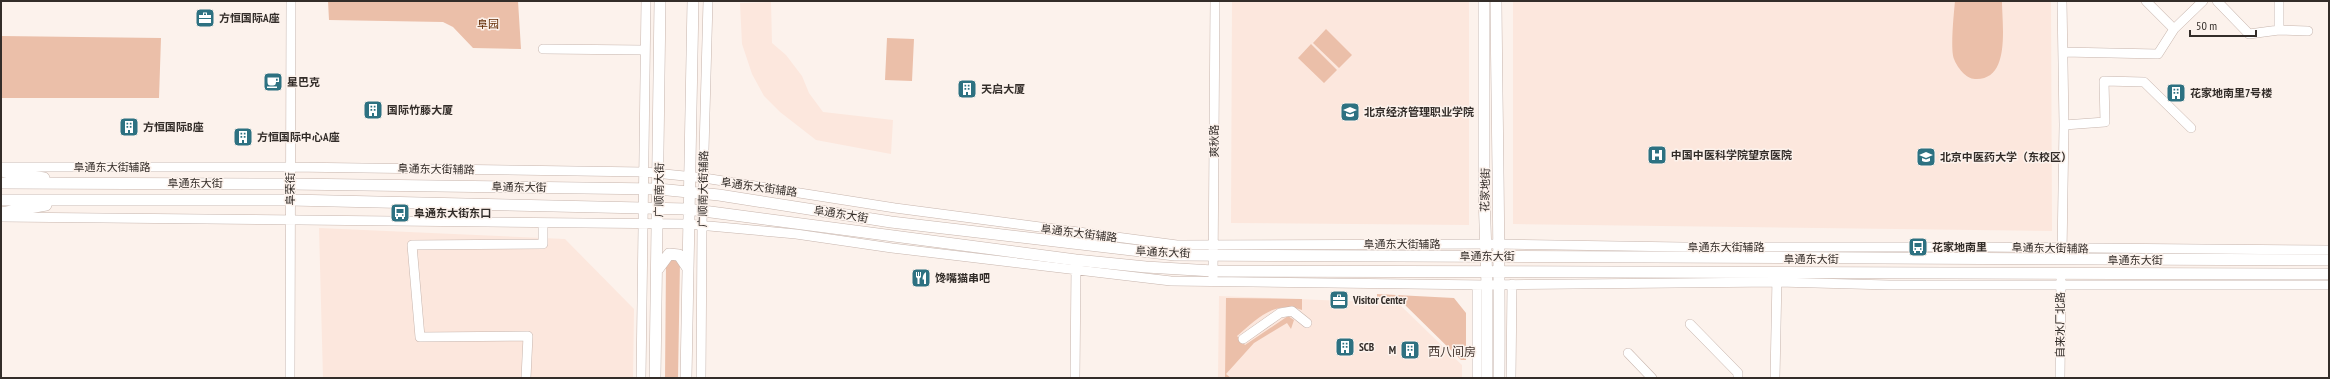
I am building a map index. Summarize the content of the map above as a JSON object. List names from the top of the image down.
{
  "streets": {
    "main road": ["阜通东大街", "广顺南大街", "花家地街"],
    "street": [
      "爽秋路",
      "阜通东大街辅路",
      "阜荣街",
      "广顺南大街辅路",
      "自来水厂北路"
    ]
  },
  "crossings": [
    ["爽秋路", "阜通东大街辅路"],
    ["爽秋路", "阜通东大街"],
    ["阜通东大街辅路", "阜通东大街"],
    ["阜通东大街辅路", "阜荣街"],
    ["阜通东大街辅路", "广顺南大街辅路"],
    ["阜通东大街辅路", "广顺南大街"],
    ["阜通东大街辅路", "花家地街"],
    ["阜通东大街", "阜荣街"],
    ["阜通东大街", "广顺南大街辅路"],
    ["阜通东大街", "广顺南大街"],
    ["阜通东大街", "花家地街"],
    ["阜通东大街", "自来水厂北路"]
  ],
  "districts": ["西八间房"],
  "parks": ["阜园"],
  "places": {
    "office": ["方恒国际A座", "Visitor Center"],
    "cafe": ["星巴克"],
    "building": [
      "天启大厦",
      "花家地南里7号楼",
      "国际竹藤大厦",
      "方恒国际B座",
      "方恒国际中心A座",
      "SCB",
      "M"
    ],
    "school or university": ["北京经济管理职业学院", "北京中医药大学（东校区）"],
    "hospital": ["中国中医科学院望京医院"],
    "bus stop": ["阜通东大街东口", "花家地南里"],
    "restaurant": ["馋嘴猫串吧"]
  },
  "scale_bar": "50 m"
}
